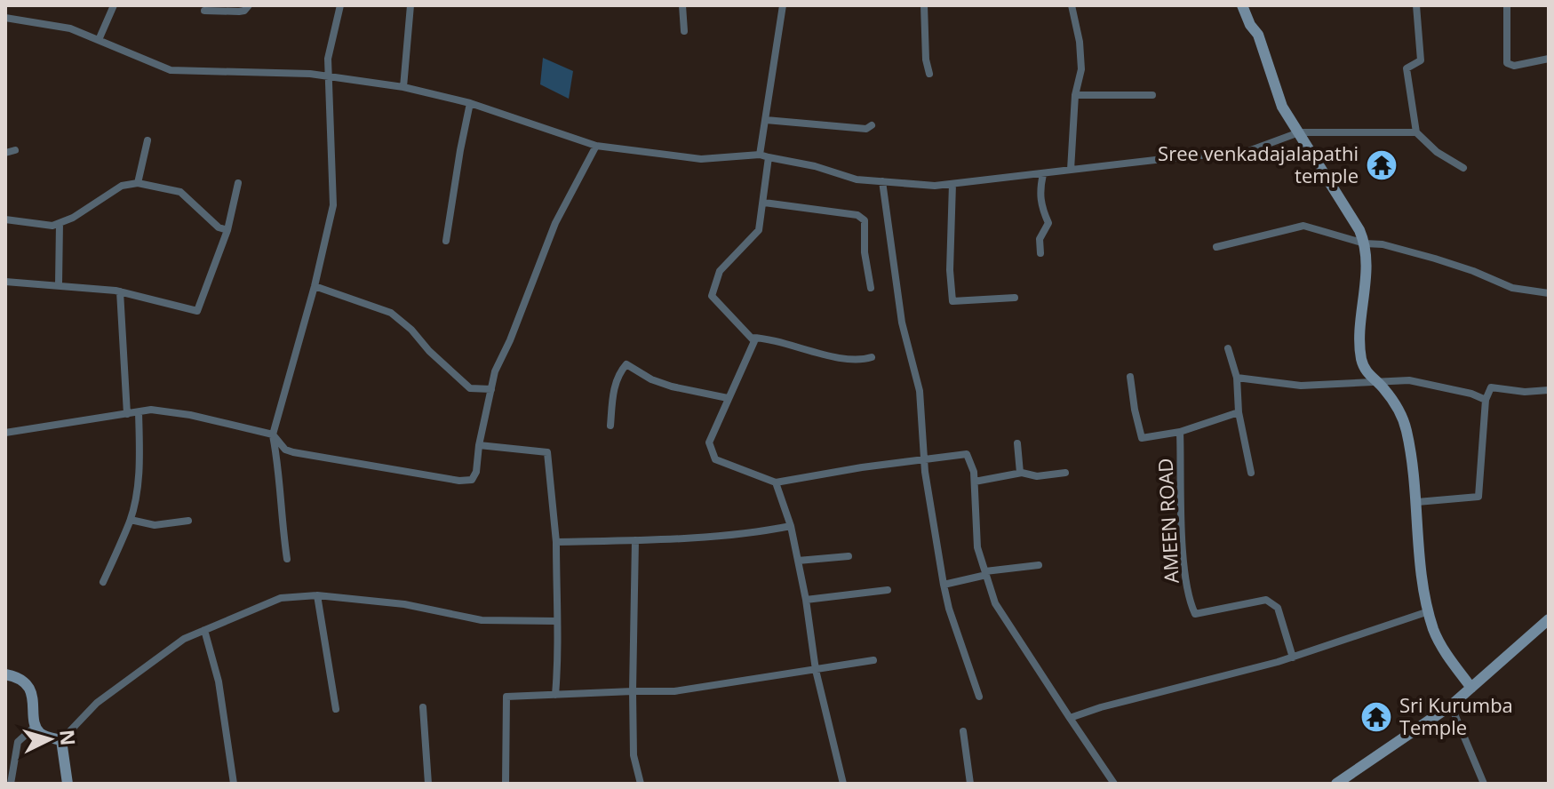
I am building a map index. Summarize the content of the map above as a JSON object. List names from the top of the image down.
{
  "streets": {
    "street": ["AMEEN ROAD"]
  },
  "places": {
    "temple": ["Sree venkadajalapathi temple", "Sri Kurumba Temple"]
  },
  "north": "right"
}
